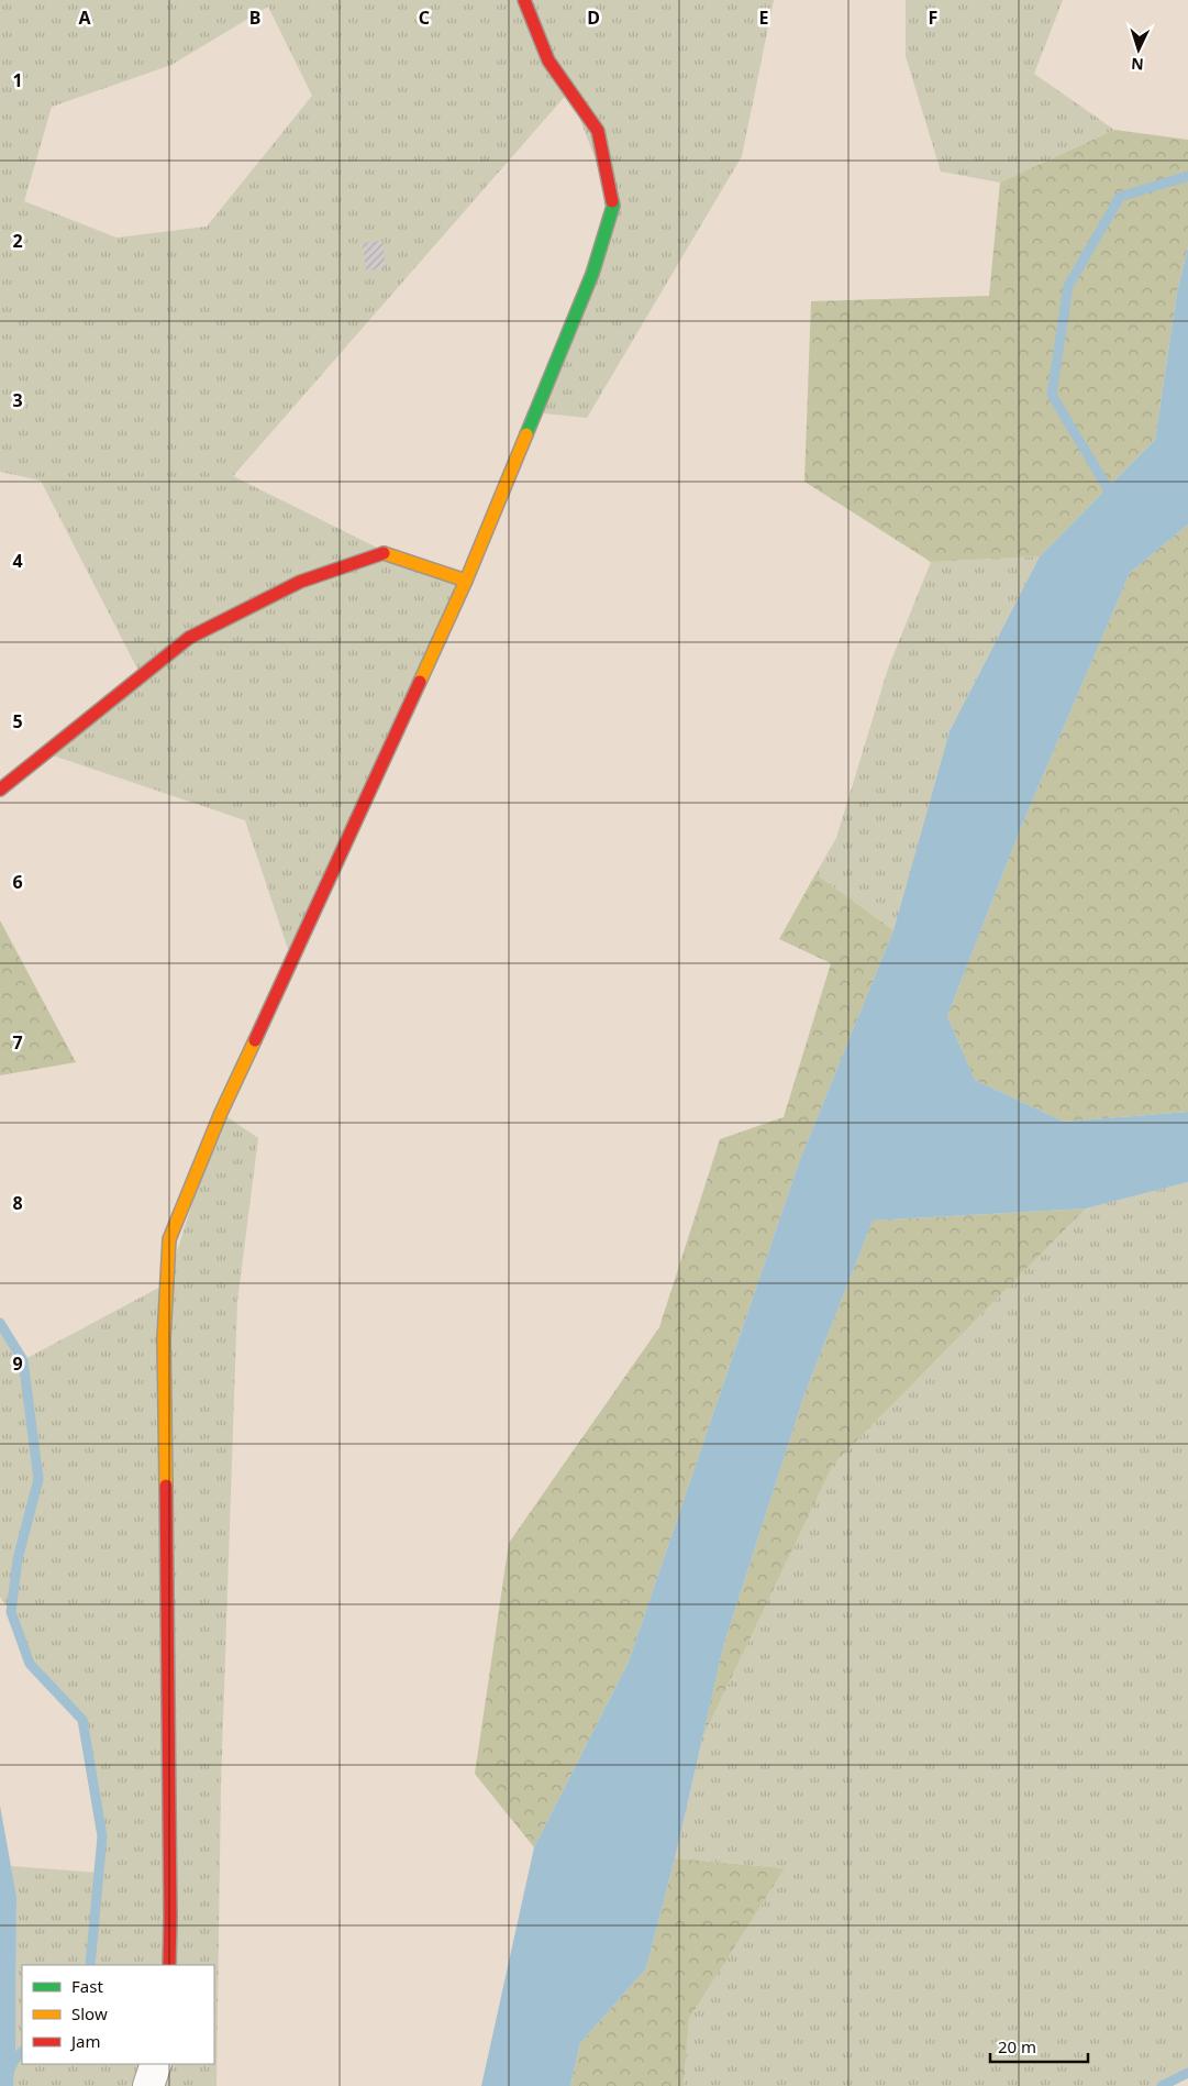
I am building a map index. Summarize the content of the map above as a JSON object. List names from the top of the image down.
{
  "legend": ["Fast", "Slow", "Jam"],
  "scale_bar": "20 m",
  "north": "bottom",
  "grid": {
    "columns": [
      "A",
      "B",
      "C",
      "D",
      "E",
      "F"
    ],
    "rows": [
      "1",
      "2",
      "3",
      "4",
      "5",
      "6",
      "7",
      "8",
      "9"
    ]
  }
}
